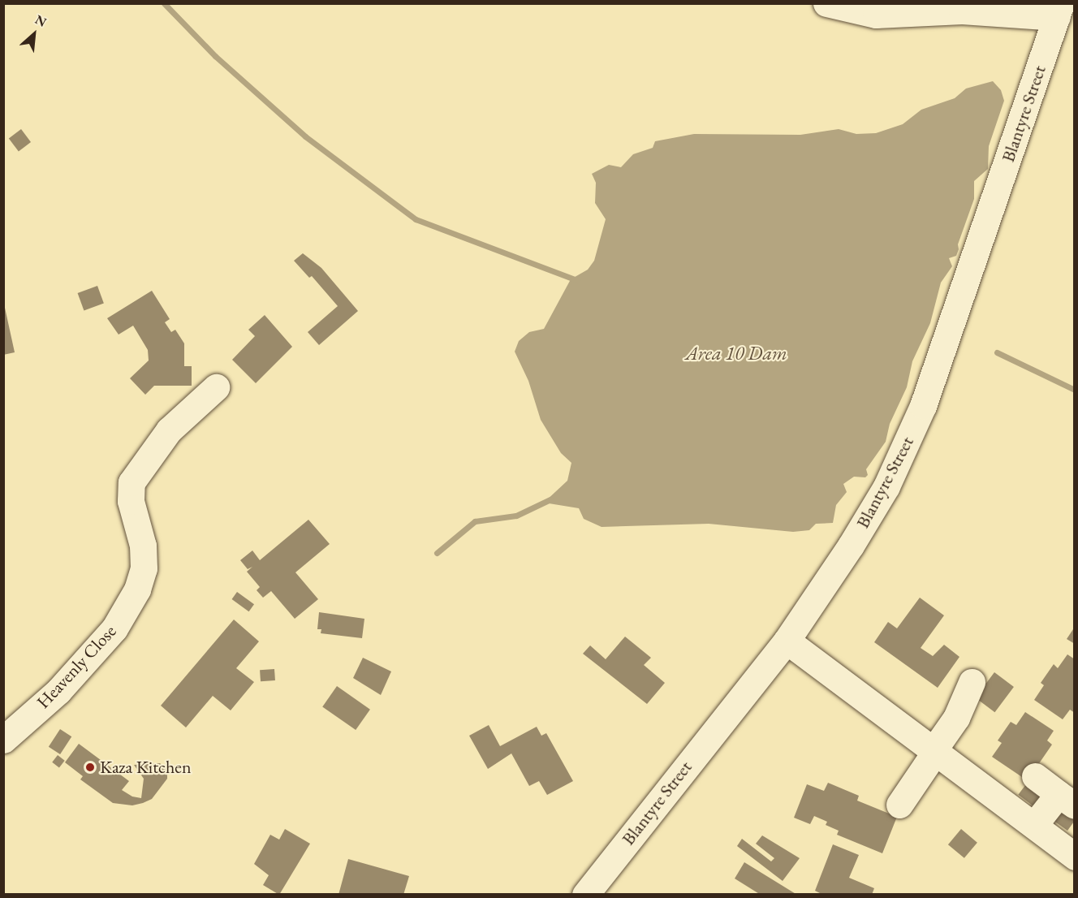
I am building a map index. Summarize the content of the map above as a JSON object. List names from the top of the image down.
{
  "streets": {
    "street": ["Blantyre Street", "Heavenly Close"]
  },
  "water": ["Area 10 Dam"],
  "places": ["Kaza Kitchen"],
  "north": "top right"
}
